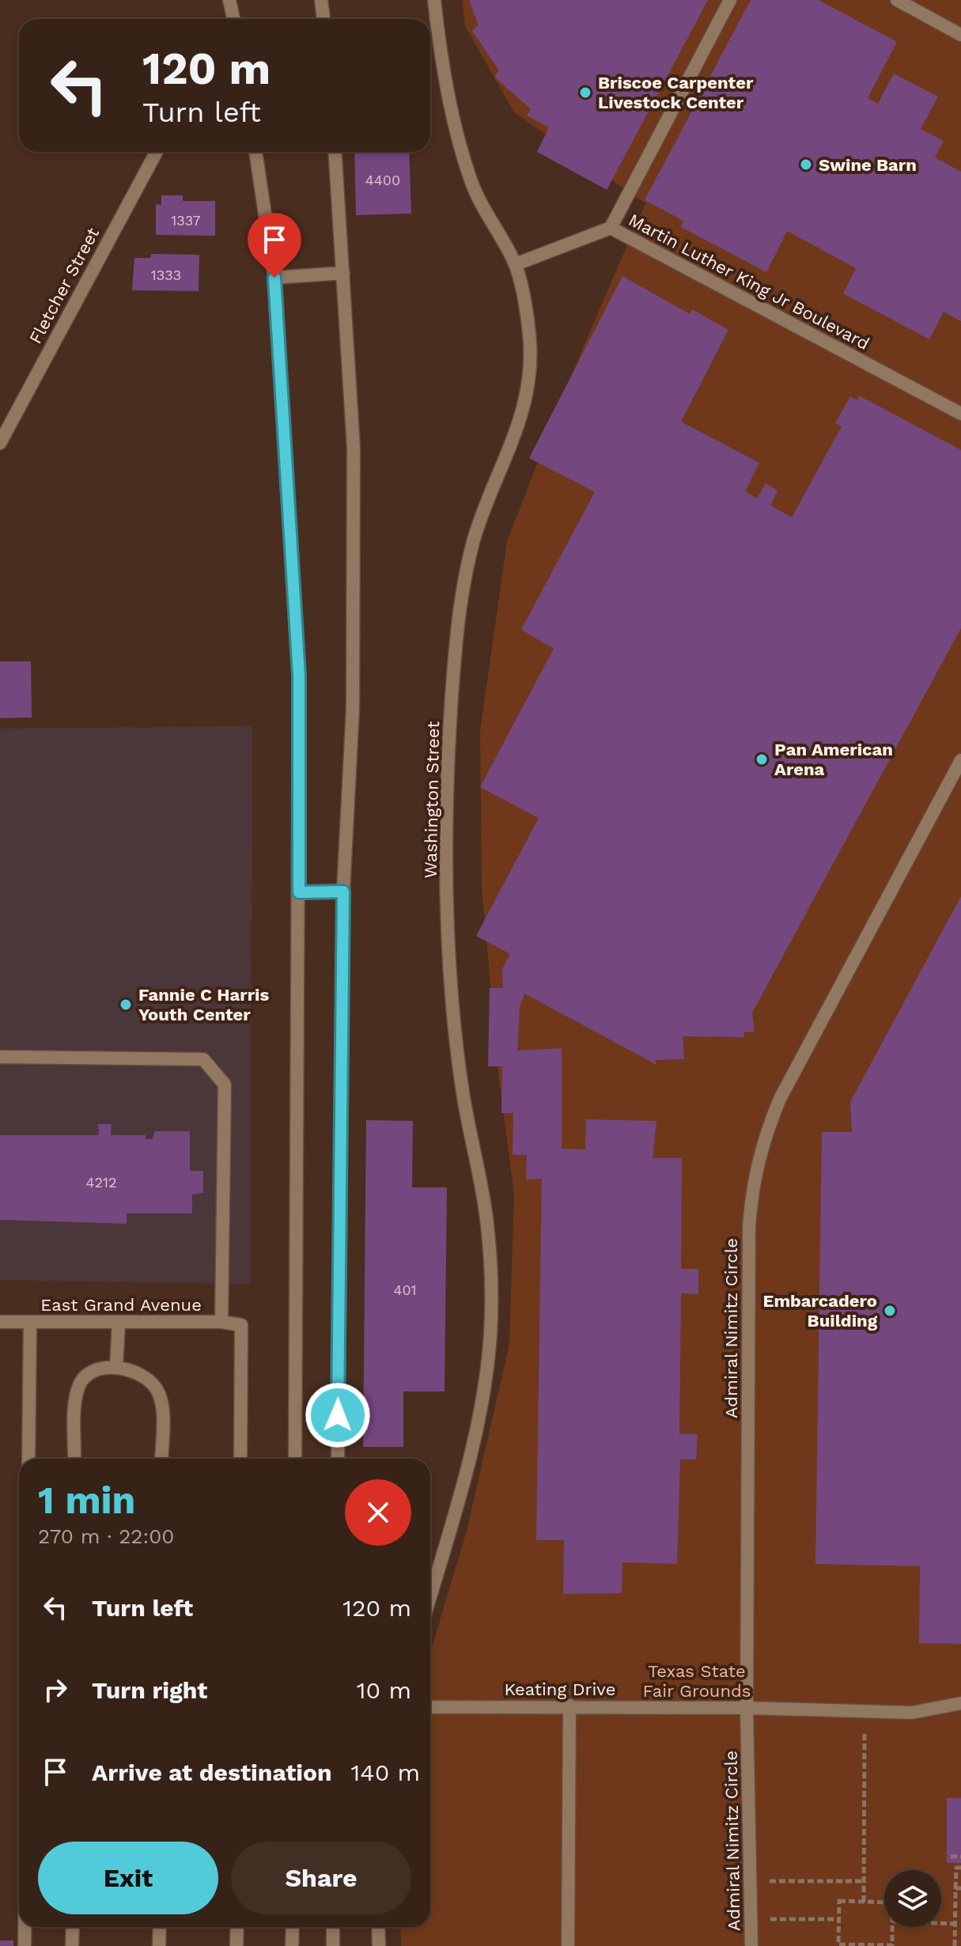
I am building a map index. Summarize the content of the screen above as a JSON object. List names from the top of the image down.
{
  "streets": {
    "street": [
      "Martin Luther King Jr Boulevard",
      "Fletcher Street",
      "Washington Street",
      "East Grand Avenue",
      "Admiral Nimitz Circle",
      "Keating Drive"
    ]
  },
  "crossings": [
    ["Martin Luther King Jr Boulevard", "Washington Street"],
    ["Admiral Nimitz Circle", "Keating Drive"]
  ],
  "parks": ["Texas State Fair Grounds"],
  "places": [
    "Briscoe Carpenter Livestock Center",
    "Swine Barn",
    "Pan American Arena",
    "Fannie C Harris Youth Center",
    "Embarcadero Building"
  ],
  "house_numbers": [
    "4400",
    "1337",
    "1333",
    "4212",
    "401"
  ],
  "page": {
    "turn": ["120 m", "Turn left"],
    "heading": ["1 min", "270 m · 22:00"],
    "list": [
      {
        "name": "Turn left",
        "value": "120 m"
      },
      {
        "name": "Turn right",
        "value": "10 m"
      },
      {
        "name": "Arrive at destination",
        "value": "140 m"
      }
    ],
    "buttons": ["Exit", "Share"]
  }
}
